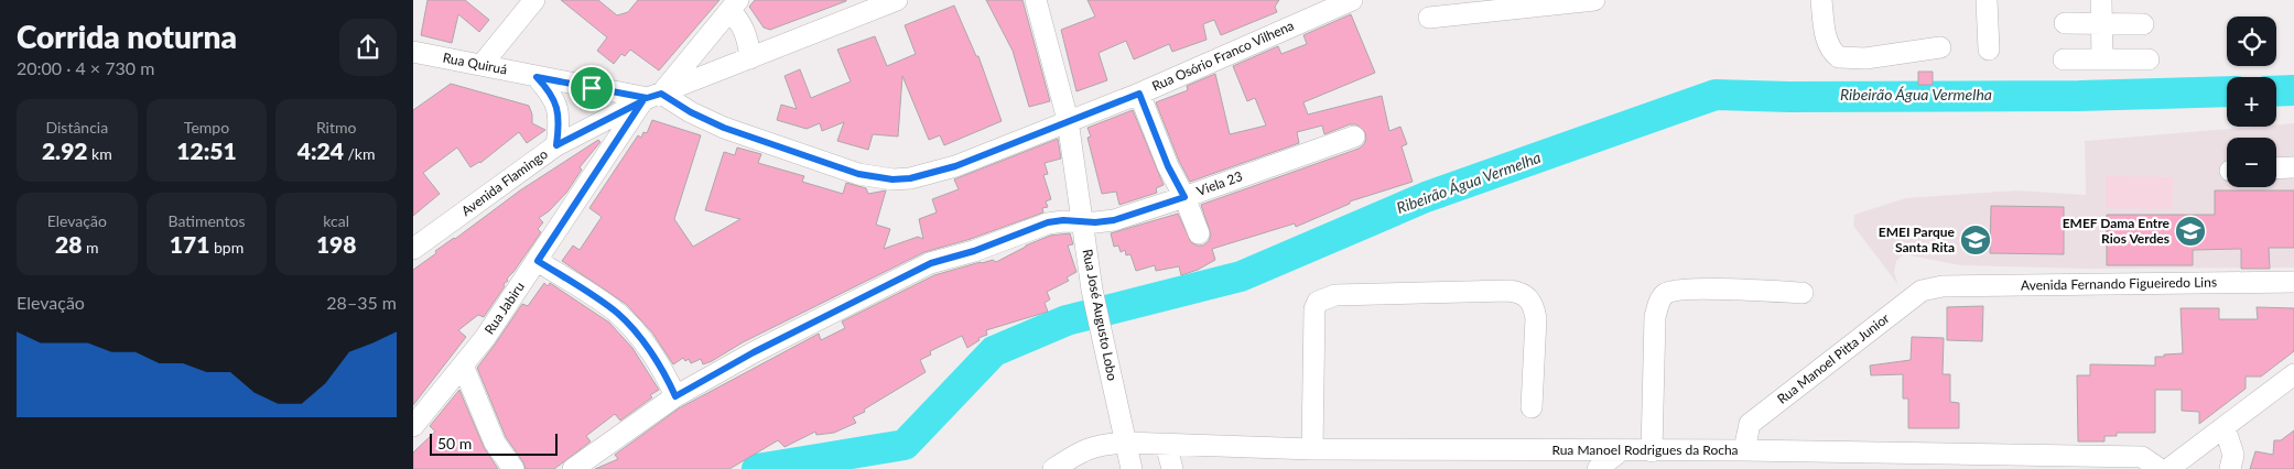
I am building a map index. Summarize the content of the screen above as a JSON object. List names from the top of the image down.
{
  "streets": {
    "street": [
      "Rua Osório Franco Vilhena",
      "Rua Quiruá",
      "Avenida Flamingo",
      "Viela 23",
      "Avenida Fernando Figueiredo Lins",
      "Rua Jabiru",
      "Rua José Augusto Lobo",
      "Rua Manoel Pitta Junior",
      "Rua Manoel Rodrigues da Rocha"
    ]
  },
  "crossings": [
    ["Rua Osório Franco Vilhena", "Rua Quiruá"],
    ["Rua Osório Franco Vilhena", "Avenida Flamingo"],
    ["Rua Osório Franco Vilhena", "Rua Jabiru"],
    ["Rua Osório Franco Vilhena", "Rua José Augusto Lobo"],
    ["Rua Quiruá", "Avenida Flamingo"],
    ["Rua Quiruá", "Rua Jabiru"],
    ["Avenida Flamingo", "Rua Jabiru"],
    ["Viela 23", "Rua José Augusto Lobo"],
    ["Avenida Fernando Figueiredo Lins", "Rua Manoel Pitta Junior"],
    ["Rua José Augusto Lobo", "Rua Manoel Rodrigues da Rocha"],
    ["Rua Manoel Pitta Junior", "Rua Manoel Rodrigues da Rocha"]
  ],
  "water": ["Ribeirão Água Vermelha"],
  "places": {
    "school or university": ["EMEF Dama Entre Rios Verdes", "EMEI Parque Santa Rita"]
  },
  "scale_bar": "50 m",
  "page": {
    "heading": ["Corrida noturna", "20:00 · 4 × 730 m"],
    "map_buttons": ["+", "−"],
    "stats": [
      ["Distância", "2.92 km"],
      ["Tempo", "12:51"],
      ["Ritmo", "4:24 /km"],
      ["Elevação", "28 m"],
      ["Batimentos", "171 bpm"],
      ["kcal", "198"]
    ],
    "chart": ["Elevação", "28–35 m"],
    "scale": "50 m"
  }
}
